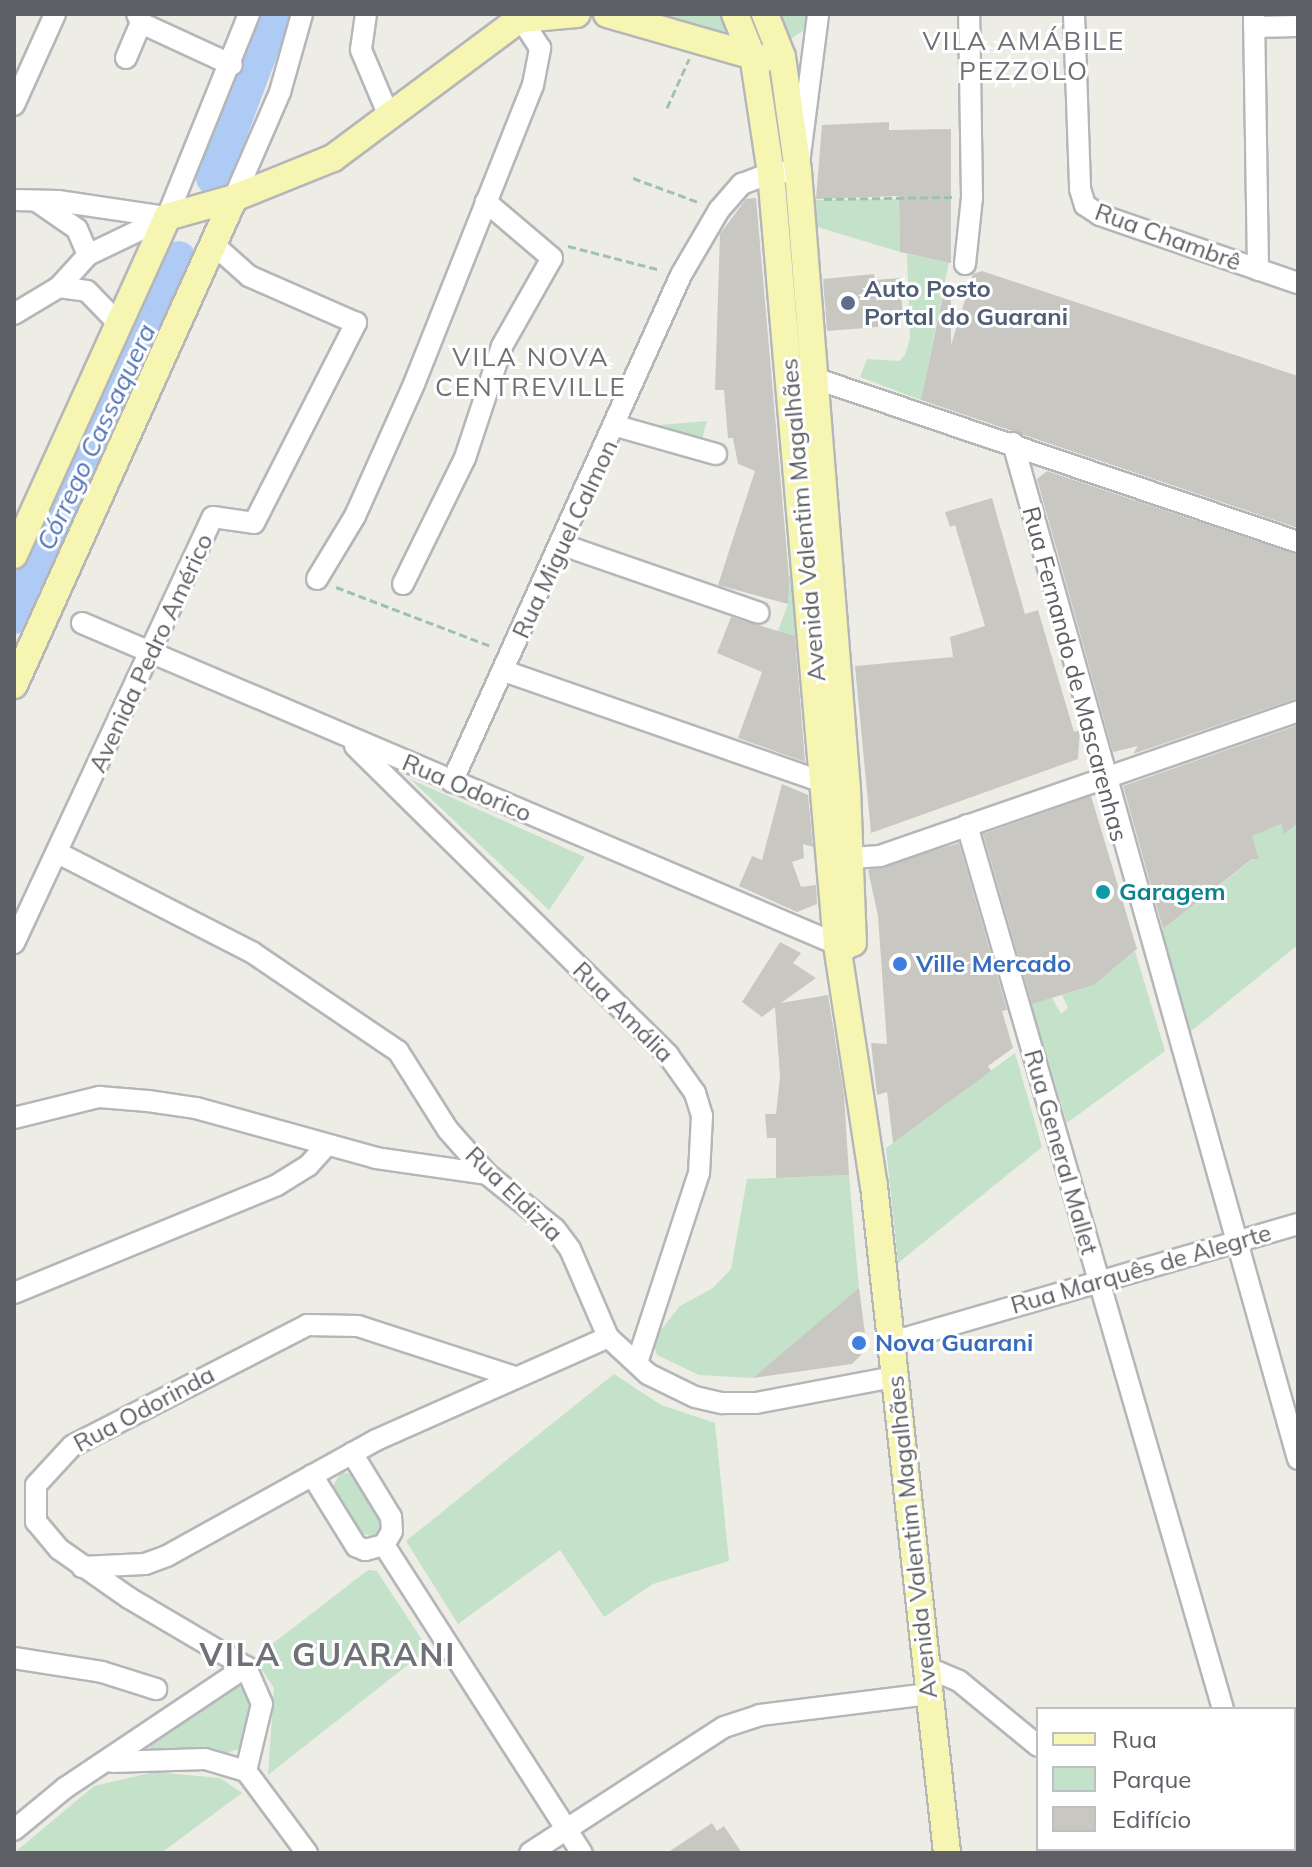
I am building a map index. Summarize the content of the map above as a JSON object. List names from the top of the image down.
{
  "streets": {
    "main road": ["Avenida Valentim Magalhães"],
    "street": [
      "Rua Chambrê",
      "Rua Miguel Calmon",
      "Avenida Pedro Américo",
      "Rua Fernando de Mascarenhas",
      "Rua Odorico",
      "Rua Amália",
      "Rua General Mallet",
      "Rua Eldizia",
      "Rua Marquês de Alegrte",
      "Rua Odorinda"
    ]
  },
  "crossings": [
    ["Avenida Valentim Magalhães", "Rua Miguel Calmon"],
    ["Avenida Valentim Magalhães", "Rua Odorico"],
    ["Avenida Valentim Magalhães", "Rua Eldizia"],
    ["Avenida Valentim Magalhães", "Rua Marquês de Alegrte"],
    ["Rua Miguel Calmon", "Rua Odorico"],
    ["Avenida Pedro Américo", "Rua Odorico"],
    ["Avenida Pedro Américo", "Rua Eldizia"],
    ["Rua Fernando de Mascarenhas", "Rua Marquês de Alegrte"],
    ["Rua Odorico", "Rua Amália"],
    ["Rua Amália", "Rua Eldizia"],
    ["Rua General Mallet", "Rua Marquês de Alegrte"]
  ],
  "districts": ["VILA AMÁBILE PEZZOLO", "VILA NOVA CENTREVILLE", "VILA GUARANI"],
  "water": ["Córrego Cassaquera"],
  "places": [
    "Auto Posto Portal do Guarani",
    "Garagem",
    "Ville Mercado",
    "Nova Guarani"
  ],
  "legend": ["Rua", "Parque", "Edifício"]
}
